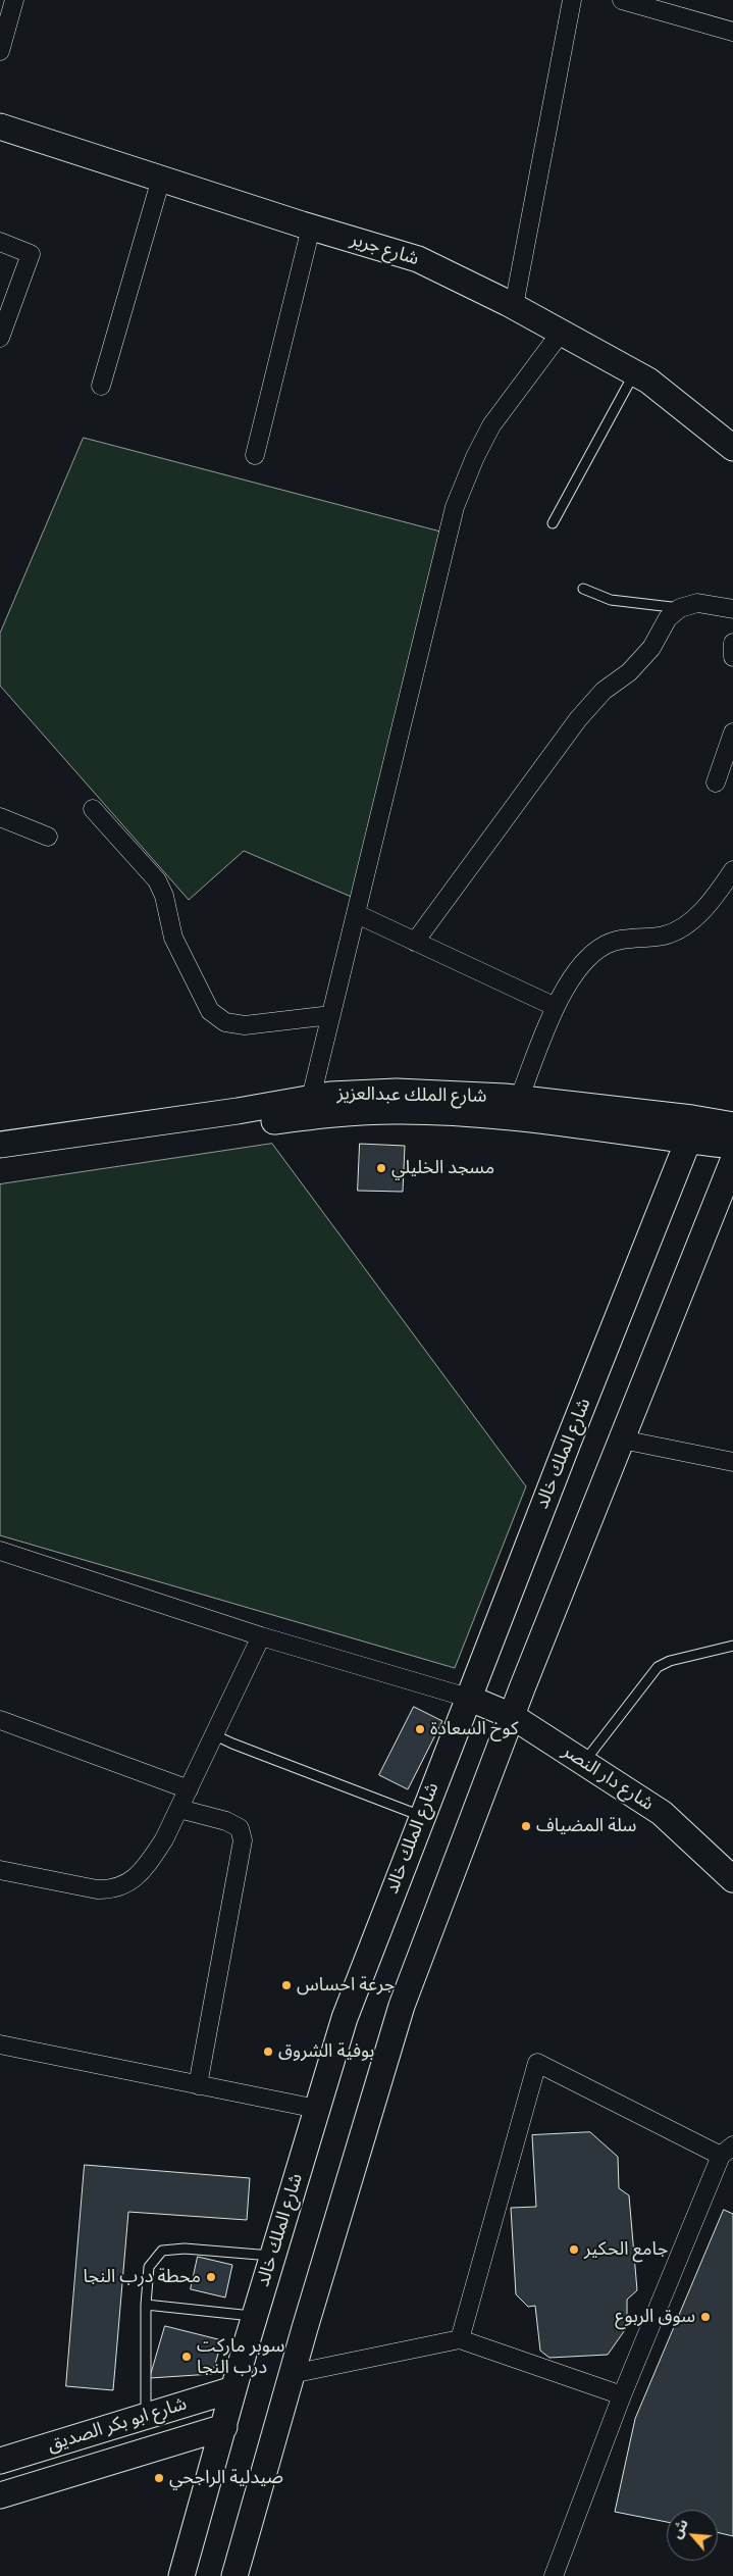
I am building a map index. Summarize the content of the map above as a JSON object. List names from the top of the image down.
{
  "streets": {
    "main road": [
      "شارع جرير",
      "شارع الملك عبدالعزيز",
      "شارع الملك خالد",
      "شارع دار النصر",
      "شارع ابو بكر الصديق"
    ]
  },
  "crossings": [
    ["شارع الملك عبدالعزيز", "شارع الملك خالد"],
    ["شارع الملك خالد", "شارع دار النصر"],
    ["شارع الملك خالد", "شارع ابو بكر الصديق"]
  ],
  "places": [
    "مسجد الخليلي",
    "كوخ السعادة",
    "سلة المضياف",
    "جرعة احساس",
    "بوفية الشروق",
    "جامع الحكير",
    "محطة درب النجا",
    "سوق الربوع",
    "سوبر ماركت درب النجا",
    "صيدلية الراجحي"
  ],
  "north": "top left"
}
